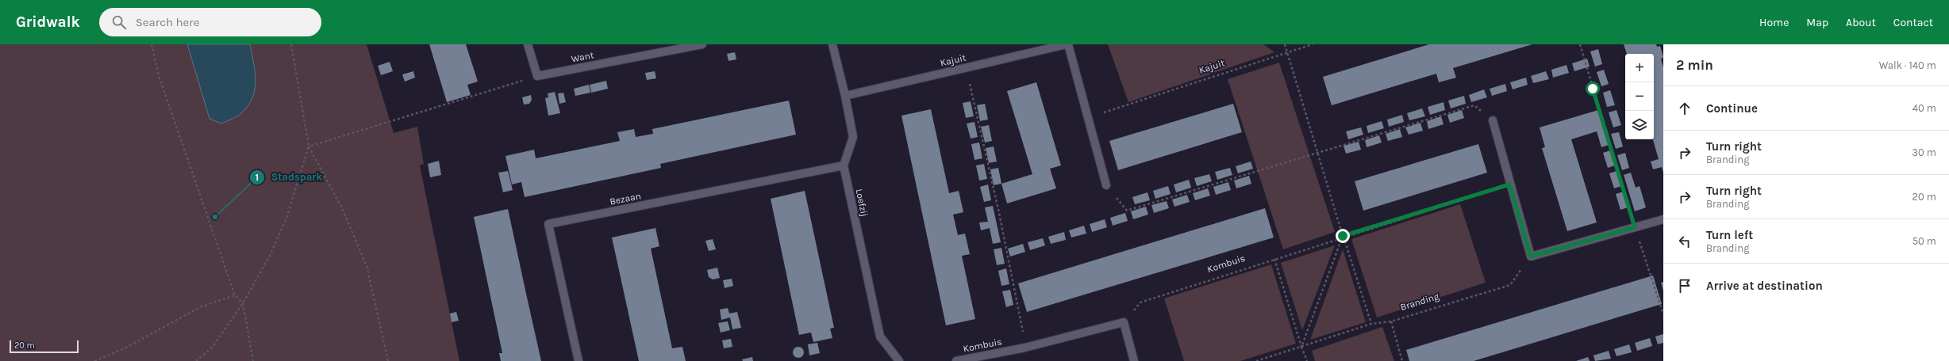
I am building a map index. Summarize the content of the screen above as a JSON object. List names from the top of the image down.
{
  "streets": {
    "street": [
      "Want",
      "Kajuit",
      "Bezaan",
      "Loefzij",
      "Kombuis"
    ],
    "path": ["Branding"]
  },
  "crossings": [
    ["Kajuit", "Loefzij"],
    ["Bezaan", "Loefzij"]
  ],
  "places": ["Stadspark"],
  "scale_bar": "20 m",
  "page": {
    "header": "Gridwalk",
    "search": "Search here",
    "nav": [
      "Home",
      "Map",
      "About",
      "Contact"
    ],
    "heading": ["2 min", "Walk · 140 m"],
    "map_buttons": ["+", "−"],
    "list": [
      ["Continue", "40 m"],
      ["Turn right", "Branding", "30 m"],
      ["Turn right", "Branding", "20 m"],
      ["Turn left", "Branding", "50 m"],
      "Arrive at destination"
    ],
    "scale": "20 m"
  }
}
